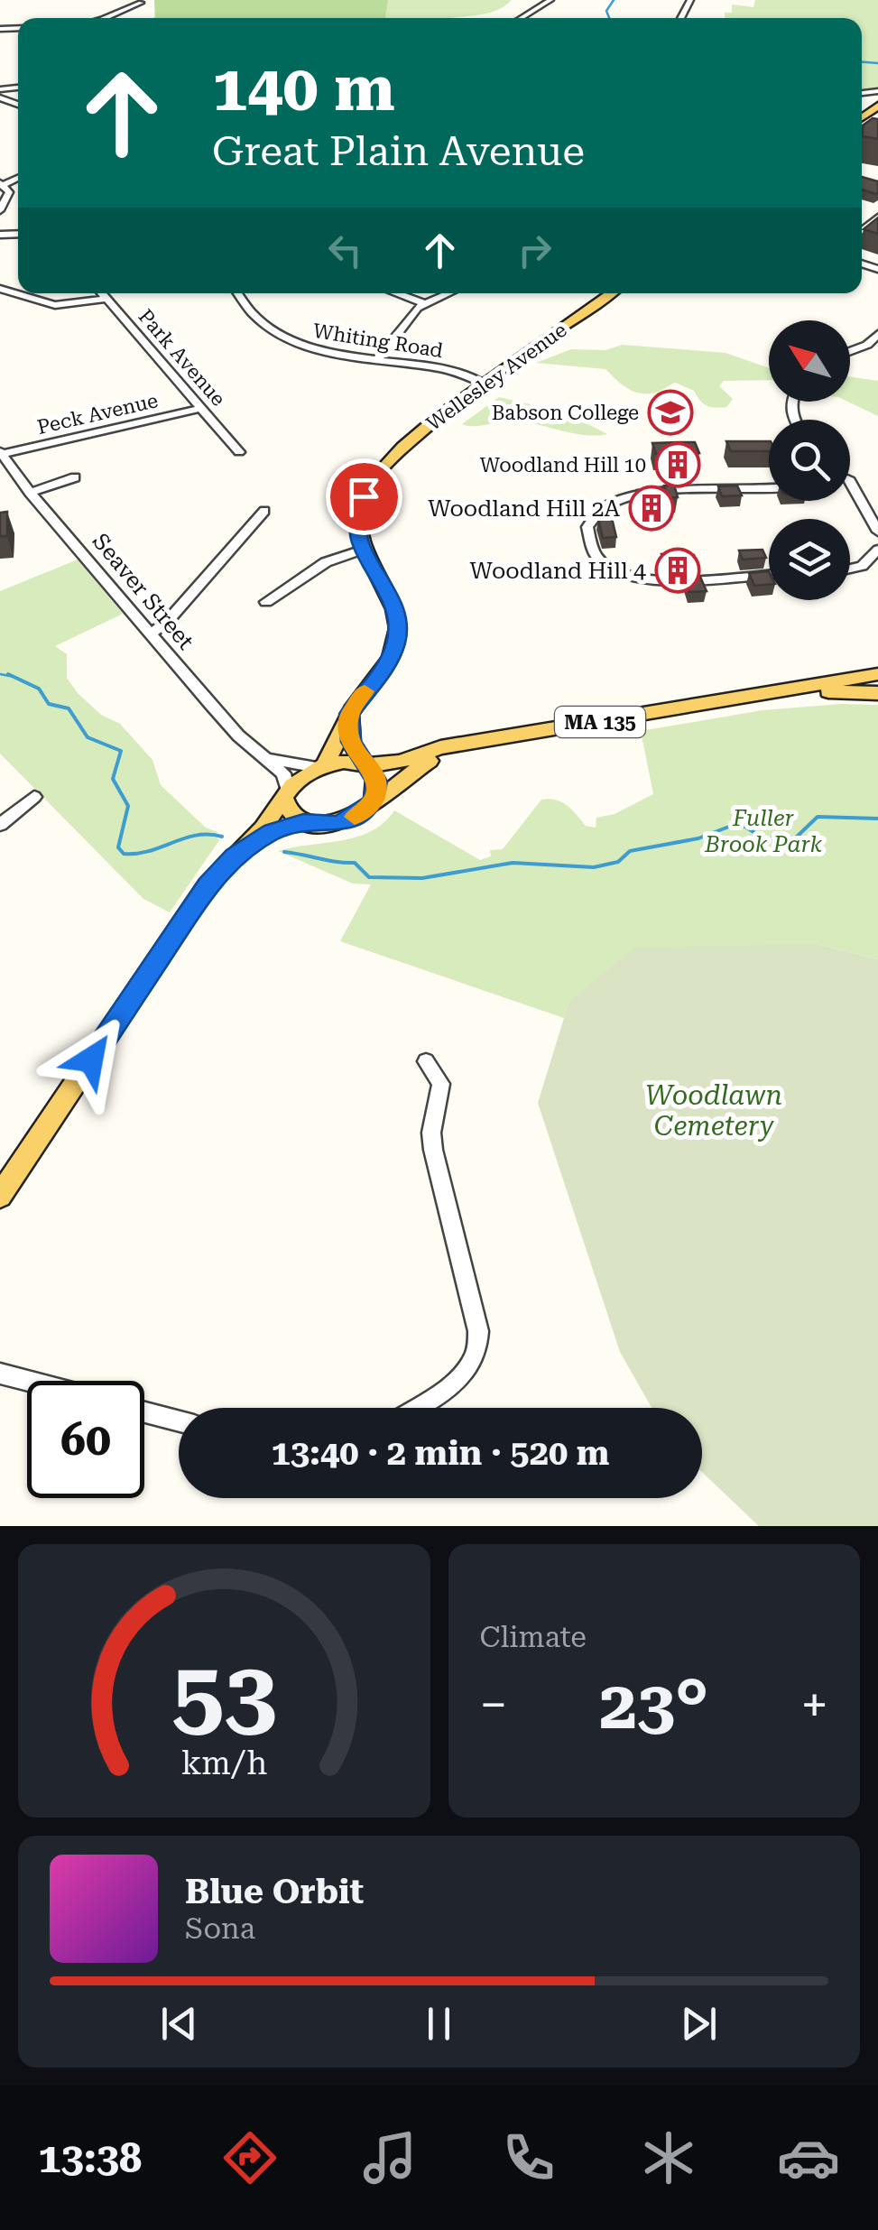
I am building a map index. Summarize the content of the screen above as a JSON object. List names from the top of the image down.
{
  "streets": {
    "main road": ["Wellesley Avenue", "MA 135"],
    "street": [
      "Whiting Road",
      "Park Avenue",
      "Peck Avenue",
      "Seaver Street"
    ]
  },
  "crossings": [
    ["Whiting Road", "Wellesley Avenue"],
    ["Park Avenue", "Peck Avenue"],
    ["Wellesley Avenue", "Seaver Street"],
    ["Wellesley Avenue", "MA 135"],
    ["Peck Avenue", "Seaver Street"],
    ["Seaver Street", "MA 135"]
  ],
  "parks": ["Fuller Brook Park", "Woodlawn Cemetery"],
  "places": {
    "school or university": ["Babson College"],
    "building": ["Woodland Hill 10", "Woodland Hill 2A", "Woodland Hill 4"]
  },
  "north": "top left",
  "page": {
    "turn": ["140 m", "Great Plain Avenue"],
    "limit": "60",
    "trip": "13:40 · 2 min · 520 m",
    "tile": "Climate",
    "heat": ["−", "23°", "+"],
    "song": ["Blue Orbit", "Sona"],
    "tabs": "13:38",
    "gauge": ["53", "km/h"]
  }
}
